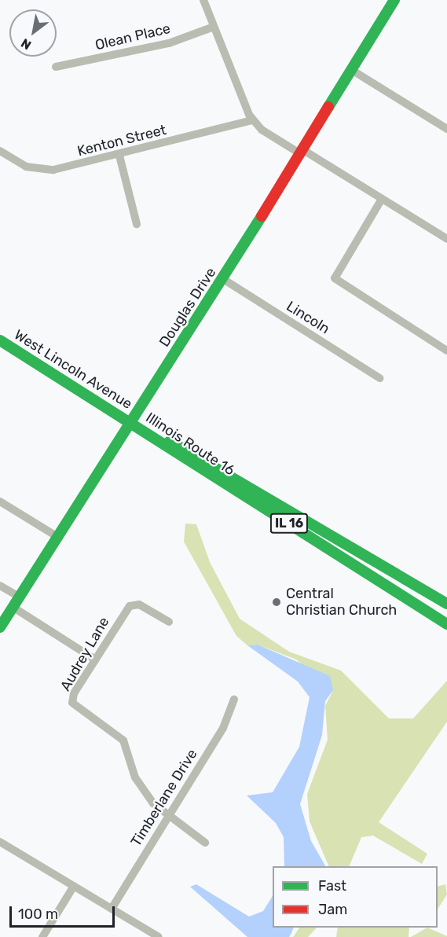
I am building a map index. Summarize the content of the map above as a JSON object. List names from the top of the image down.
{
  "streets": {
    "main road": [
      "Douglas Drive",
      "West Lincoln Avenue",
      "Illinois Route 16",
      "IL 16"
    ],
    "street": [
      "Olean Place",
      "Kenton Street",
      "Lincoln",
      "Audrey Lane",
      "Timberlane Drive"
    ]
  },
  "crossings": [
    ["Douglas Drive", "Lincoln"],
    ["Douglas Drive", "West Lincoln Avenue"],
    ["Douglas Drive", "Illinois Route 16"],
    ["West Lincoln Avenue", "Illinois Route 16"],
    ["Audrey Lane", "Timberlane Drive"]
  ],
  "places": ["Central Christian Church"],
  "legend": ["Fast", "Jam"],
  "scale_bar": "100 m",
  "north": "bottom left"
}
